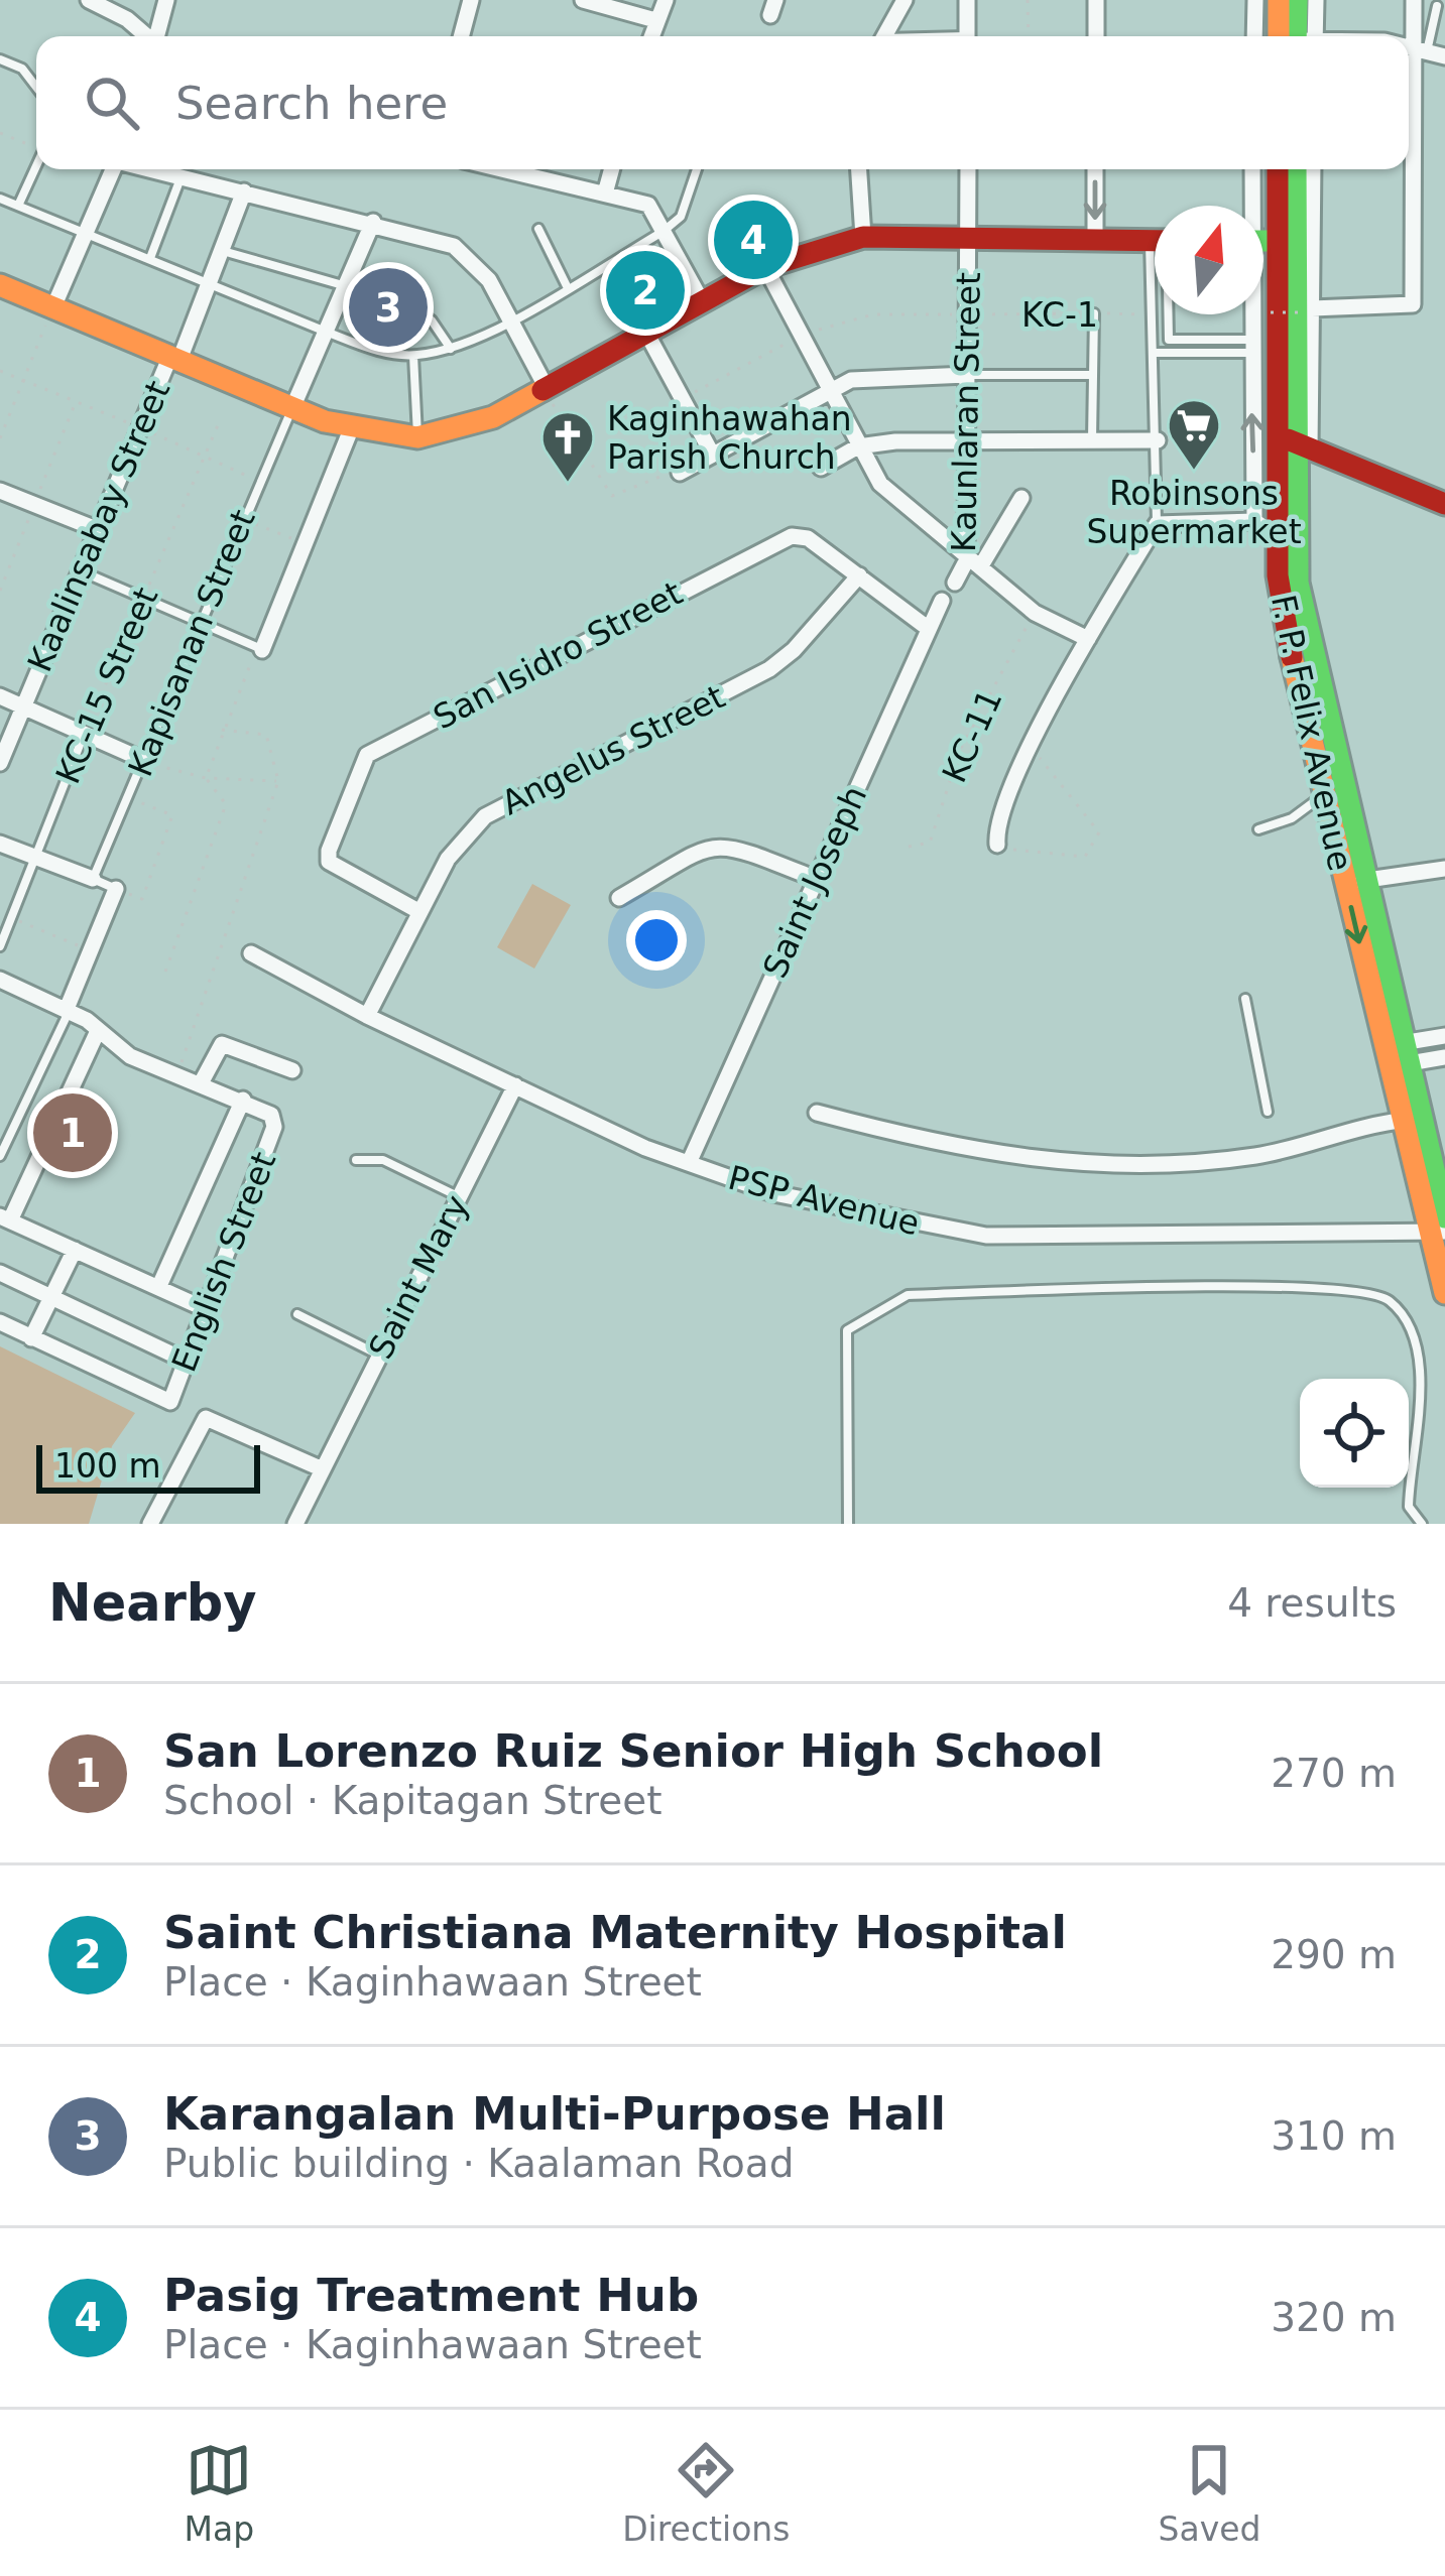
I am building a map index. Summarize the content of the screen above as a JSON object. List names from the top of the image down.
{
  "streets": {
    "main road": ["F. P. Felix Avenue"],
    "street": [
      "Kaunlaran Street",
      "Kaalinsabay Street",
      "San Isidro Street",
      "Angelus Street",
      "Saint Joseph",
      "PSP Avenue",
      "English Street",
      "Saint Mary"
    ],
    "lane": ["Kapisanan Street", "KC-15 Street"],
    "path": ["KC-1", "KC-11"]
  },
  "crossings": [
    ["KC-1", "Kaunlaran Street"],
    ["San Isidro Street", "Angelus Street"],
    ["San Isidro Street", "Saint Joseph"],
    ["F. P. Felix Avenue", "PSP Avenue"],
    ["Angelus Street", "PSP Avenue"],
    ["Saint Joseph", "PSP Avenue"],
    ["PSP Avenue", "Saint Mary"]
  ],
  "places": {
    "supermarket": ["Robinsons Supermarket"],
    "church": ["Kaginhawahan Parish Church"]
  },
  "scale_bar": "100 m",
  "north": "top",
  "page": {
    "search": "Search here",
    "pins": [
      "4",
      "2",
      "3",
      "1"
    ],
    "scale": "100 m",
    "heading": ["Nearby", "4 results"],
    "list": [
      {
        "mark": "1",
        "name": "San Lorenzo Ruiz Senior High School",
        "note": "School · Kapitagan Street",
        "value": "270 m"
      },
      {
        "mark": "2",
        "name": "Saint Christiana Maternity Hospital",
        "note": "Place · Kaginhawaan Street",
        "value": "290 m"
      },
      {
        "mark": "3",
        "name": "Karangalan Multi-Purpose Hall",
        "note": "Public building · Kaalaman Road",
        "value": "310 m"
      },
      {
        "mark": "4",
        "name": "Pasig Treatment Hub",
        "note": "Place · Kaginhawaan Street",
        "value": "320 m"
      }
    ],
    "nav": ["Map", "Directions", "Saved"]
  }
}
